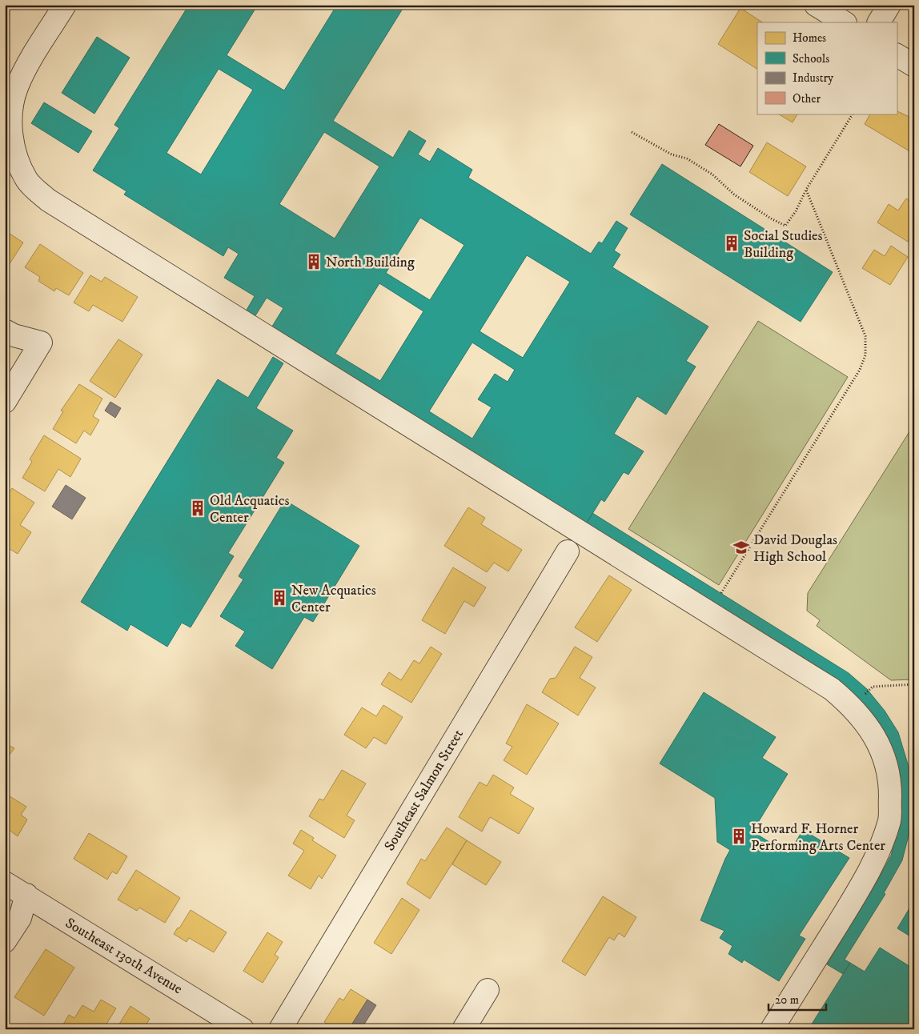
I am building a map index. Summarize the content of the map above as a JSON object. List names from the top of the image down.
{
  "streets": {
    "street": ["Southeast Salmon Street", "Southeast 130th Avenue"]
  },
  "places": {
    "building": [
      "Social Studies Building",
      "North Building",
      "Old Acquatics Center",
      "New Acquatics Center",
      "Howard F. Horner Performing Arts Center"
    ],
    "school or university": ["David Douglas High School"]
  },
  "legend": [
    "Homes",
    "Schools",
    "Industry",
    "Other"
  ],
  "scale_bar": "20 m"
}
